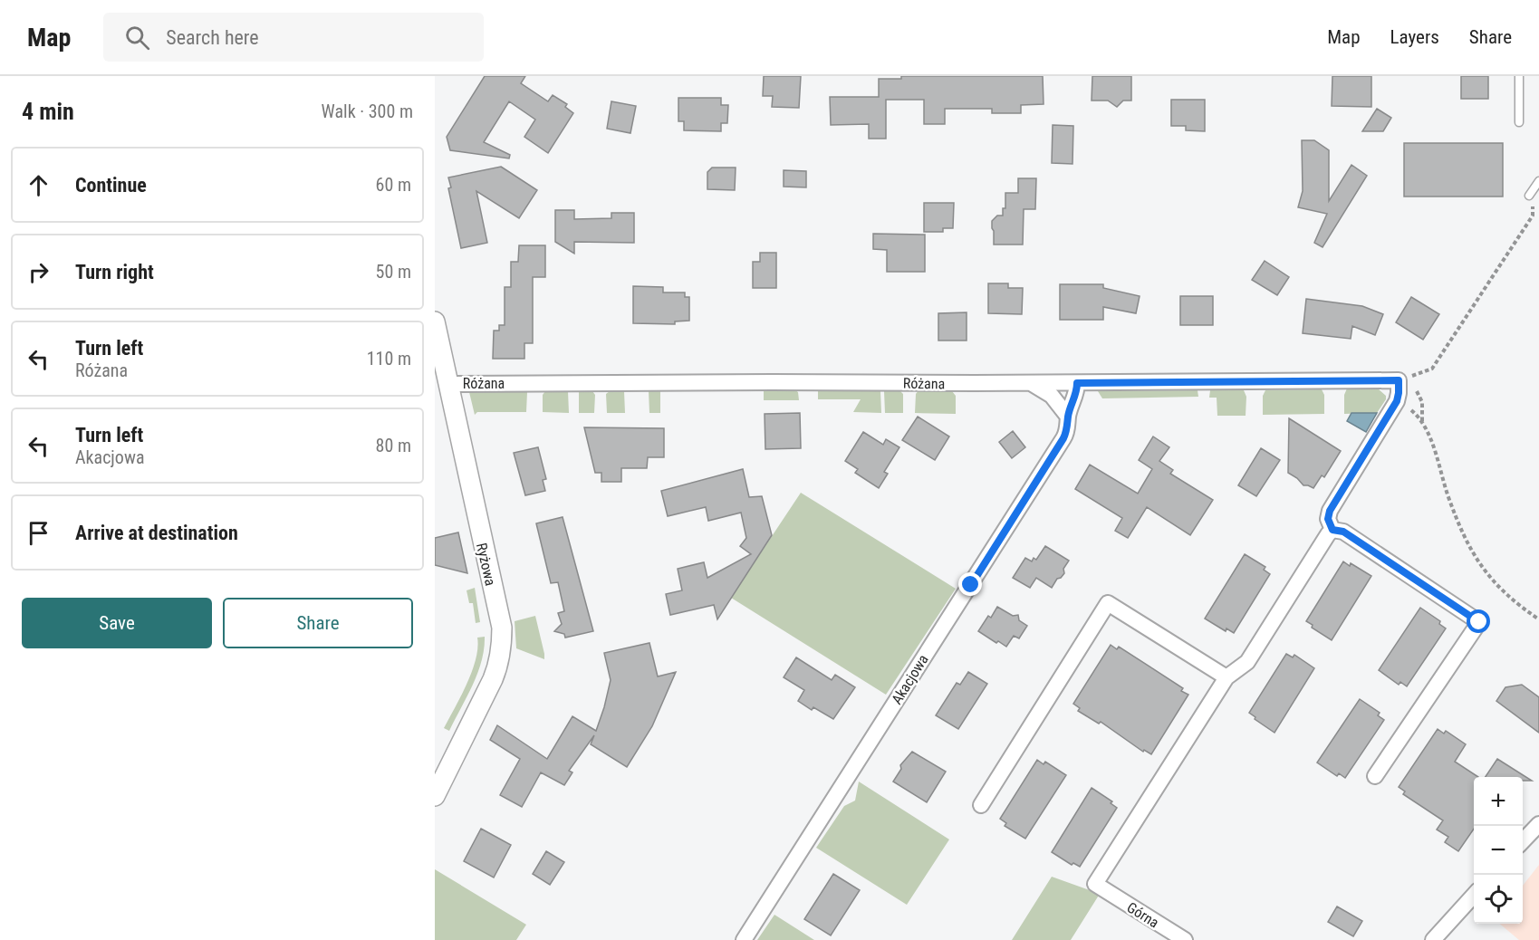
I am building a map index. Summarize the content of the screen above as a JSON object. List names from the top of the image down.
{
  "streets": {
    "street": [
      "Różana",
      "Ryżowa",
      "Akacjowa",
      "Górna"
    ]
  },
  "crossings": [
    ["Różana", "Ryżowa"],
    ["Różana", "Akacjowa"]
  ],
  "page": {
    "header": "Map",
    "search": "Search here",
    "nav": ["Map", "Layers", "Share"],
    "heading": ["4 min", "Walk · 300 m"],
    "list": [
      ["Continue", "60 m"],
      ["Turn right", "50 m"],
      ["Turn left", "Różana", "110 m"],
      ["Turn left", "Akacjowa", "80 m"],
      "Arrive at destination"
    ],
    "buttons": ["Save", "Share"],
    "map_buttons": ["+", "−"]
  }
}
